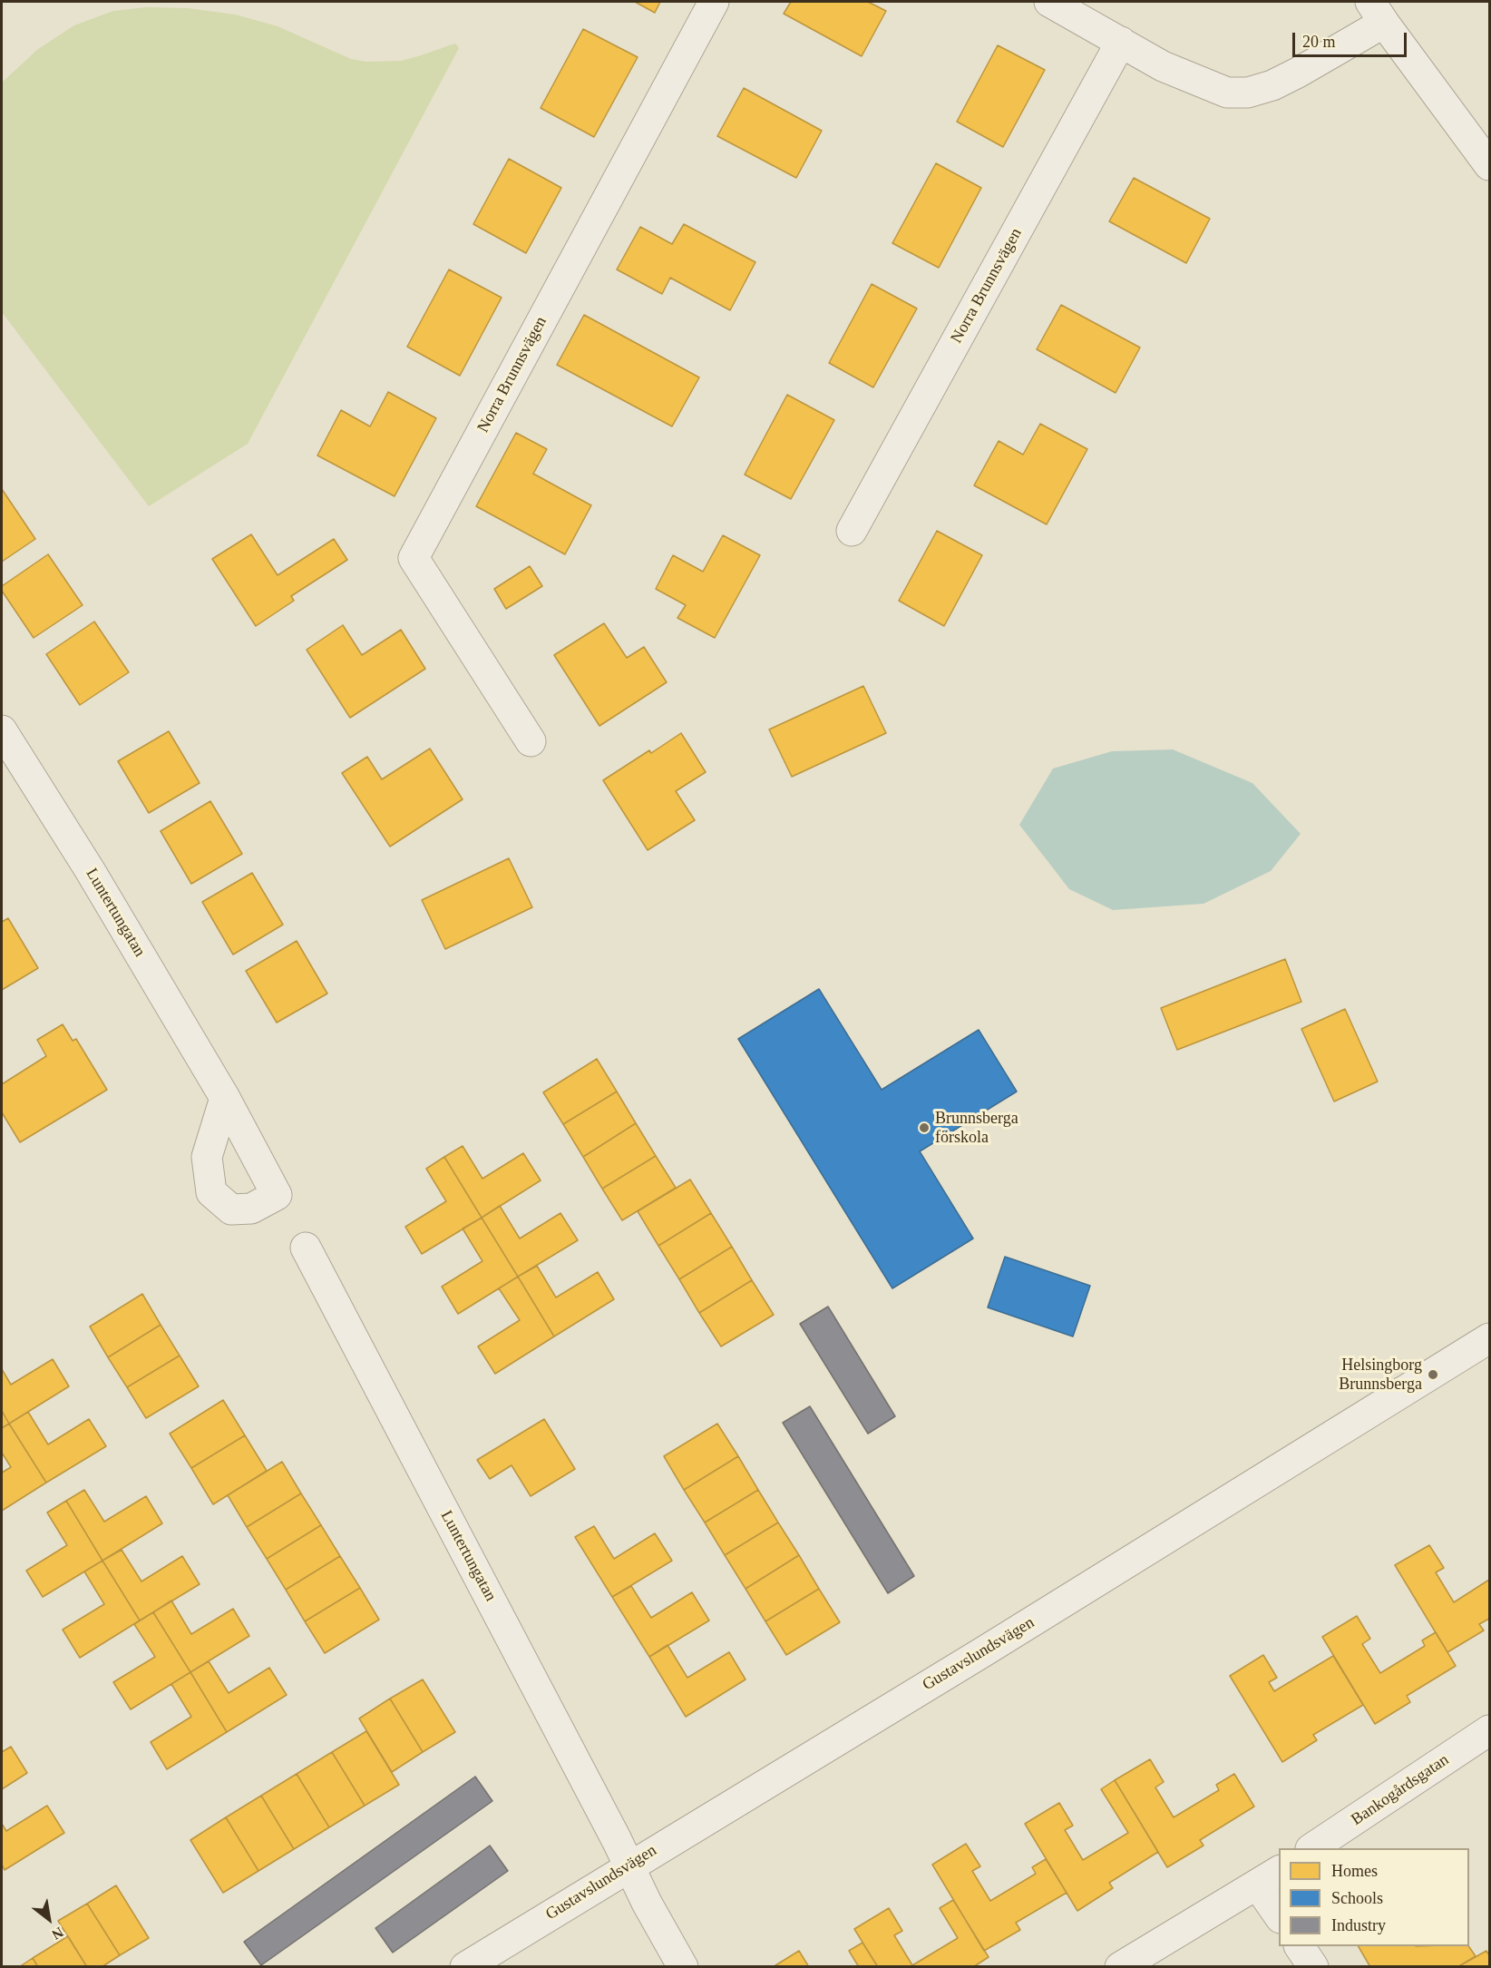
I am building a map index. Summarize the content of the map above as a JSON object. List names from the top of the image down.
{
  "streets": {
    "street": [
      "Norra Brunnsvägen",
      "Luntertungatan",
      "Gustavslundsvägen",
      "Bankogårdsgatan"
    ]
  },
  "crossings": [
    ["Luntertungatan", "Gustavslundsvägen"]
  ],
  "places": ["Brunnsberga förskola", "Helsingborg Brunnsberga"],
  "legend": ["Homes", "Schools", "Industry"],
  "scale_bar": "20 m",
  "north": "bottom right"
}
